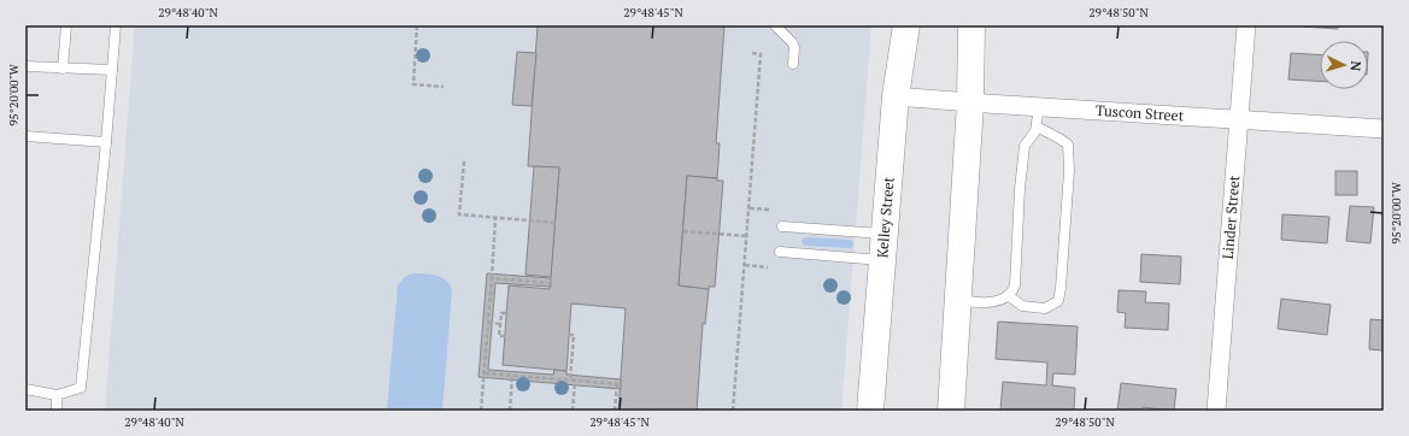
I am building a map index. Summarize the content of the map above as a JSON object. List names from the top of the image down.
{
  "streets": {
    "main road": ["Kelley Street"],
    "street": ["Tuscon Street", "Linder Street"]
  },
  "crossings": [
    ["Tuscon Street", "Kelley Street"],
    ["Tuscon Street", "Linder Street"]
  ],
  "north": "right",
  "coordinates": [
    "29°48'40\"N",
    "29°48'45\"N",
    "29°48'50\"N",
    "95°20'00\"W"
  ]
}
